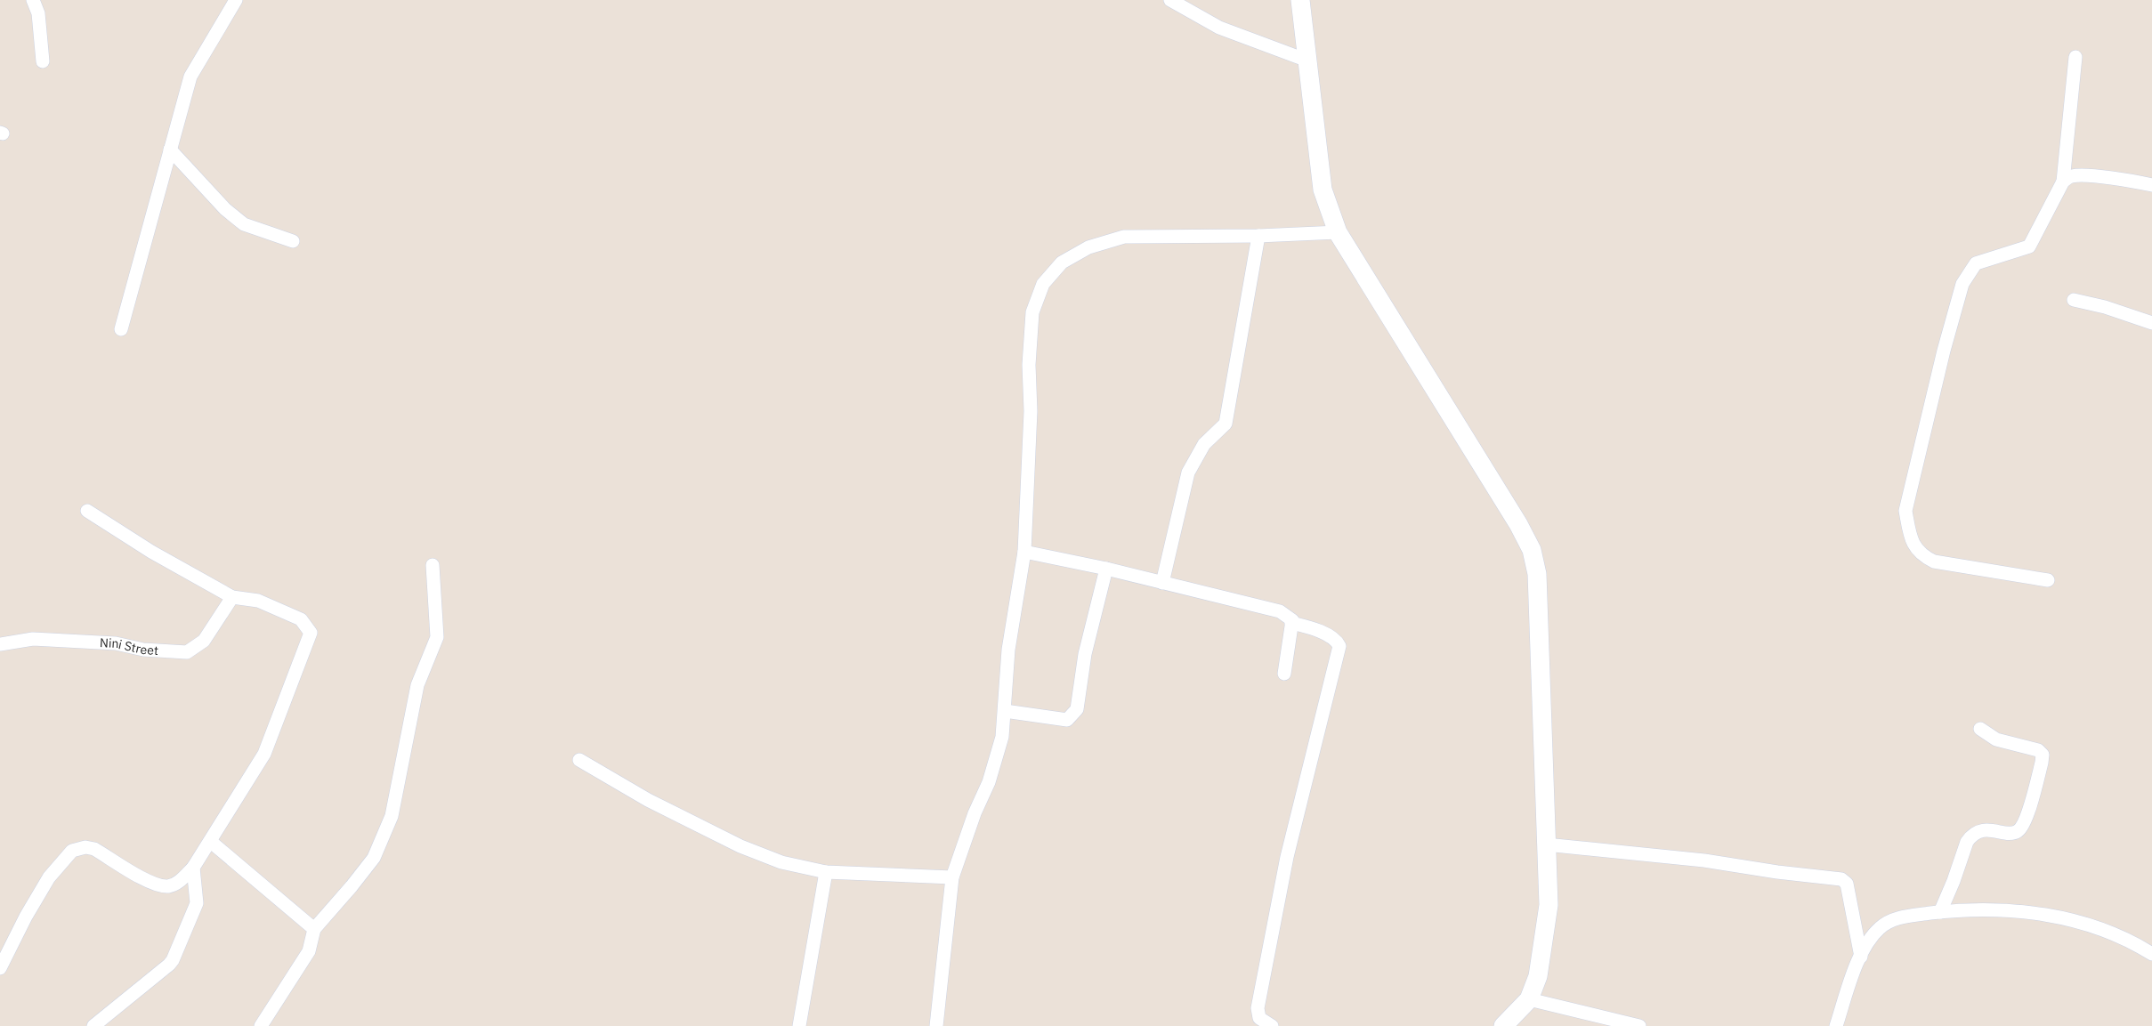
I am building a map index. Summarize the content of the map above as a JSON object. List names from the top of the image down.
{
  "streets": {
    "street": ["Nini Street"]
  }
}
